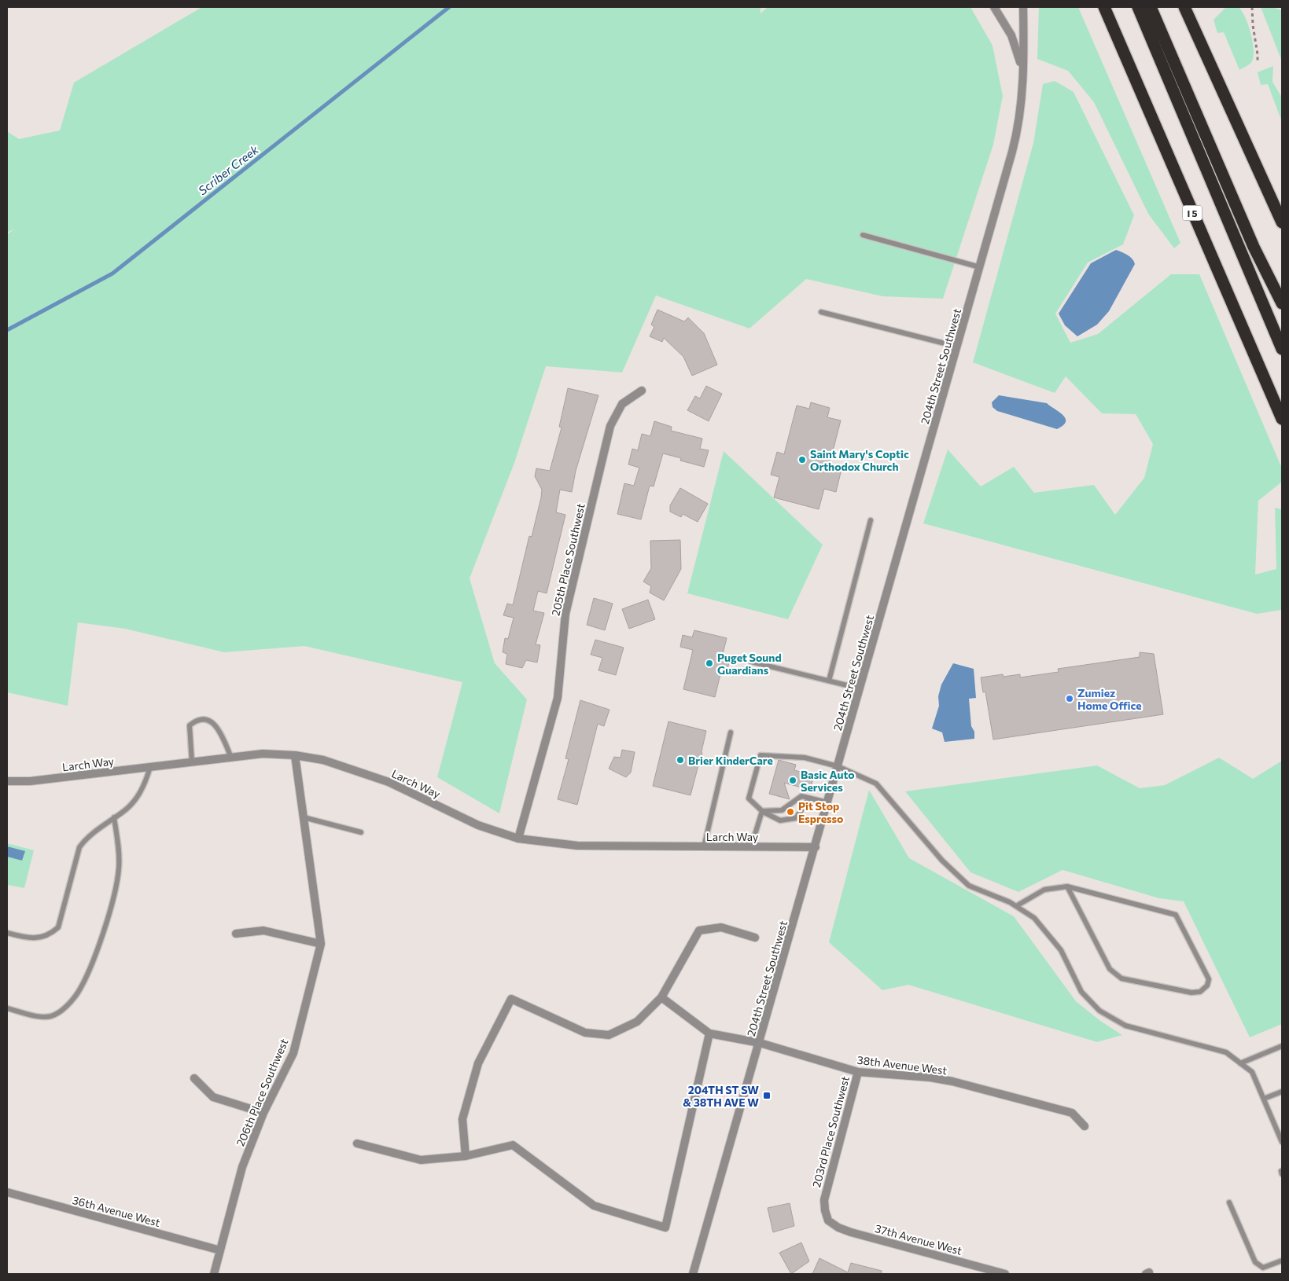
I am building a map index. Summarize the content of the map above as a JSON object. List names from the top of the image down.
{
  "streets": {
    "highway": ["I 5"],
    "street": [
      "204th Street Southwest",
      "205th Place Southwest",
      "Larch Way",
      "38th Avenue West",
      "206th Place Southwest",
      "203rd Place Southwest",
      "36th Avenue West",
      "37th Avenue West"
    ]
  },
  "crossings": [
    ["204th Street Southwest", "Larch Way"],
    ["204th Street Southwest", "38th Avenue West"],
    ["205th Place Southwest", "Larch Way"],
    ["Larch Way", "206th Place Southwest"],
    ["38th Avenue West", "203rd Place Southwest"],
    ["206th Place Southwest", "36th Avenue West"],
    ["203rd Place Southwest", "37th Avenue West"]
  ],
  "water": ["Scriber Creek"],
  "places": {
    "other": [
      "Saint Mary's Coptic Orthodox Church",
      "Puget Sound Guardians",
      "Zumiez Home Office",
      "Brier KinderCare",
      "Basic Auto Services",
      "Pit Stop Espresso"
    ],
    "transit": ["204TH ST SW & 38TH AVE W"]
  }
}
